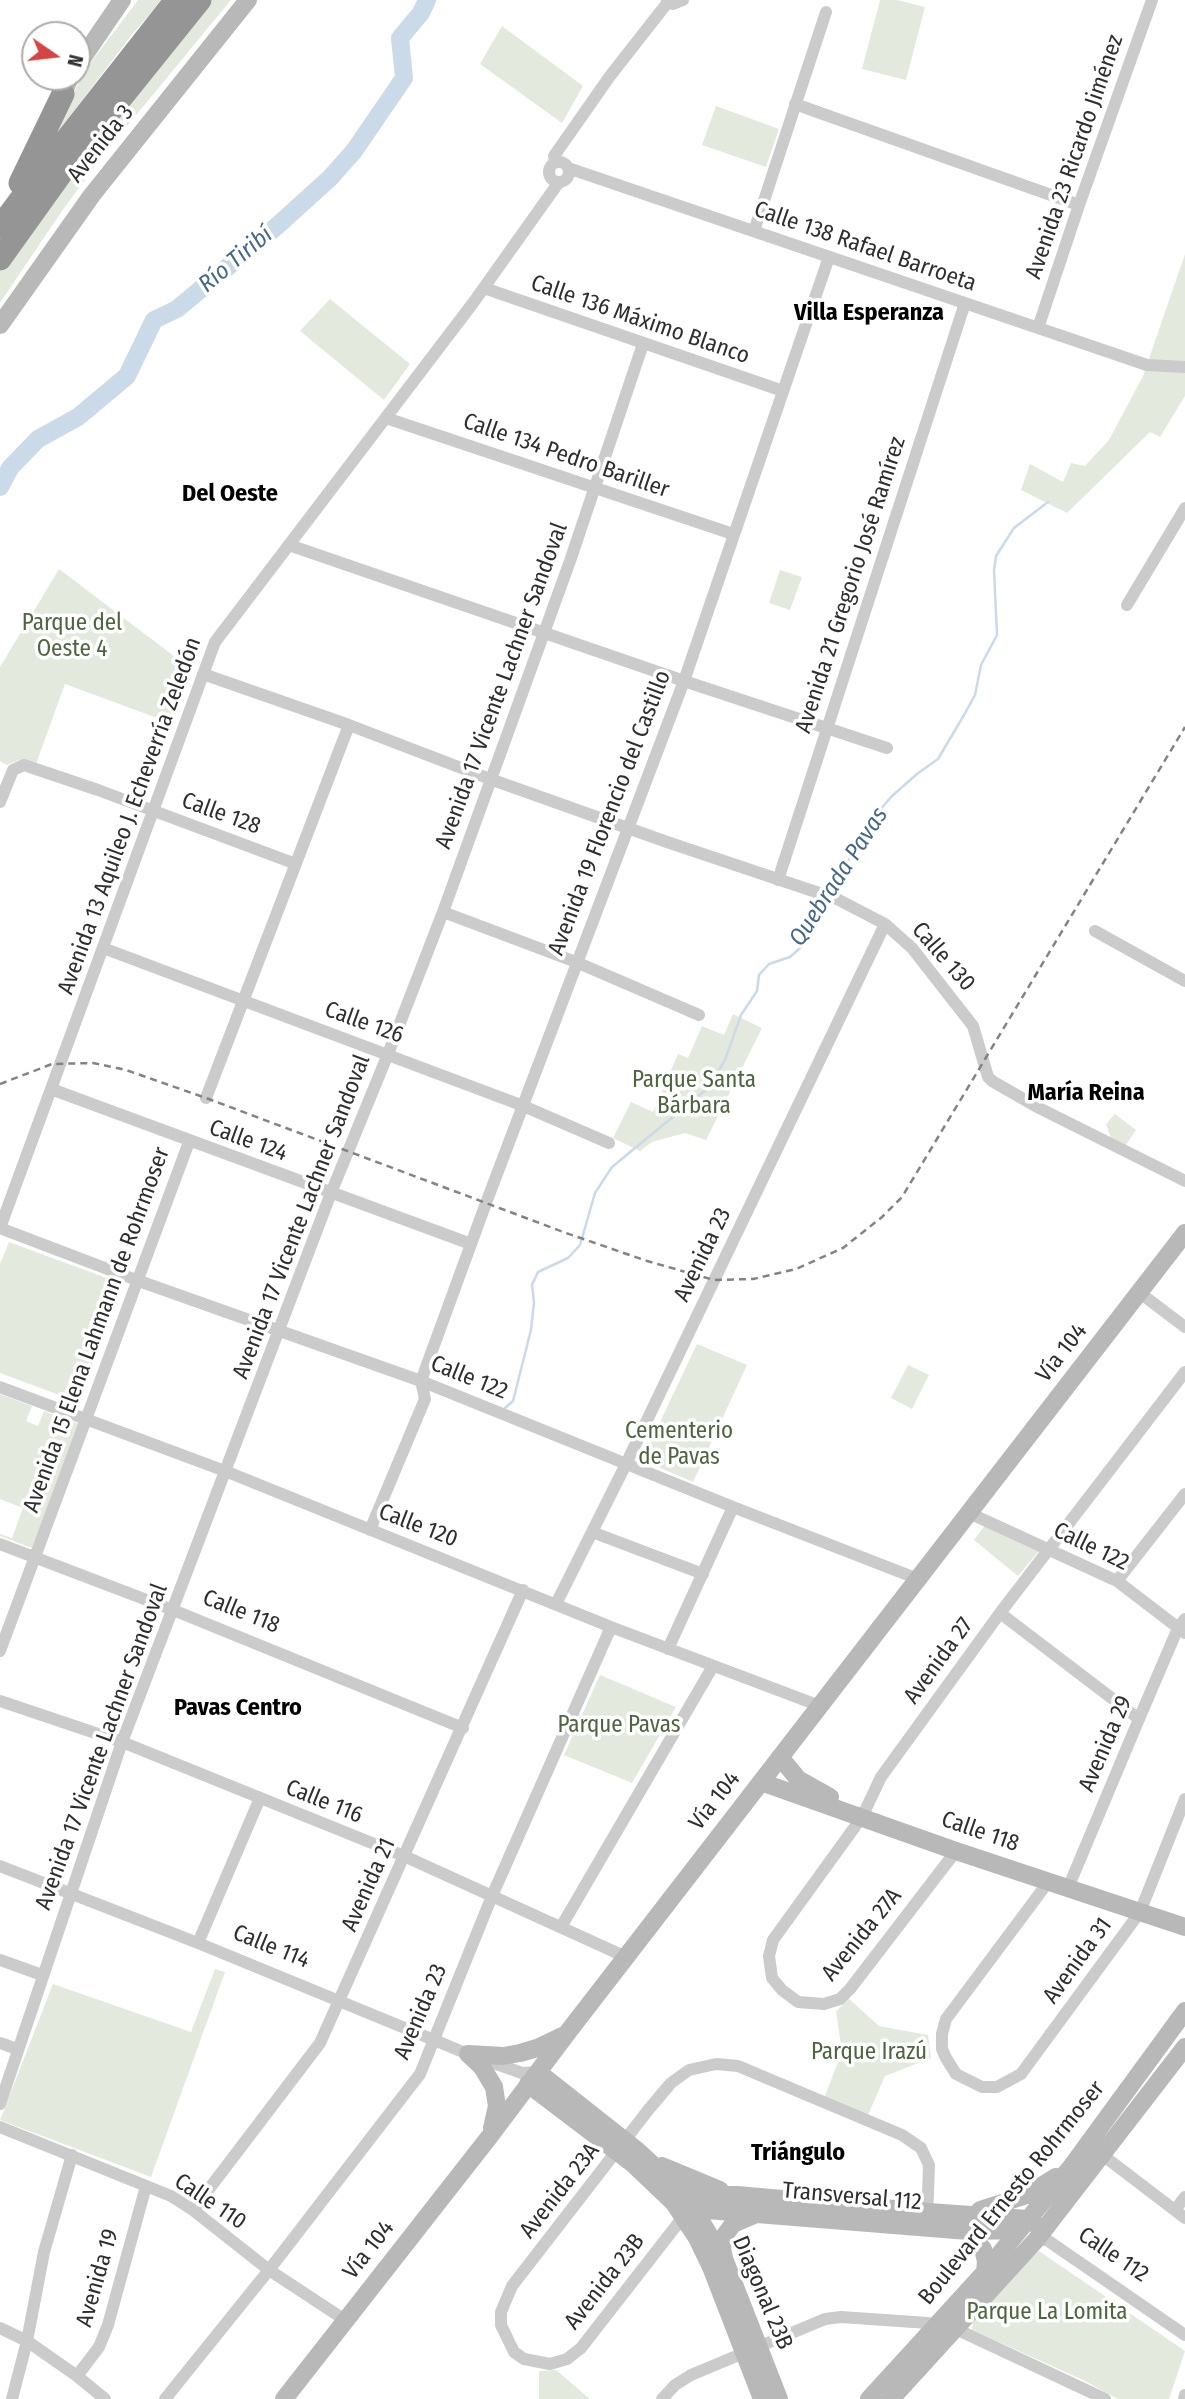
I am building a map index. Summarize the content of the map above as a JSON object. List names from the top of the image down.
{
  "streets": {
    "street": [
      "Avenida 3",
      "Avenida 23 Ricardo Jiménez",
      "Calle 138 Rafael Barroeta",
      "Calle 136 Máximo Blanco",
      "Calle 134 Pedro Bariller",
      "Avenida 21 Gregorio José Ramírez",
      "Avenida 17 Vicente Lachner Sandoval",
      "Avenida 19 Florencio del Castillo",
      "Calle 128",
      "Avenida 13 Aquileo J. Echeverría Zeledón",
      "Calle 130",
      "Calle 126",
      "Calle 124",
      "Avenida 23",
      "Avenida 15 Elena Lahmann de Rohrmoser",
      "Vía 104",
      "Calle 122",
      "Calle 120",
      "Calle 118",
      "Avenida 27",
      "Avenida 29",
      "Calle 116",
      "Avenida 21",
      "Avenida 27A",
      "Calle 114",
      "Avenida 31",
      "Avenida 23A",
      "Boulevard Ernesto Rohrmoser",
      "Transversal 112",
      "Calle 110",
      "Calle 112",
      "Avenida 19",
      "Avenida 23B",
      "Diagonal 23B"
    ]
  },
  "crossings": [
    ["Avenida 23 Ricardo Jiménez", "Calle 138 Rafael Barroeta"],
    ["Calle 138 Rafael Barroeta", "Avenida 21 Gregorio José Ramírez"],
    ["Calle 138 Rafael Barroeta", "Avenida 19 Florencio del Castillo"],
    ["Calle 138 Rafael Barroeta", "Avenida 13 Aquileo J. Echeverría Zeledón"],
    ["Calle 136 Máximo Blanco", "Avenida 17 Vicente Lachner Sandoval"],
    ["Calle 136 Máximo Blanco", "Avenida 19 Florencio del Castillo"],
    ["Calle 136 Máximo Blanco", "Avenida 13 Aquileo J. Echeverría Zeledón"],
    ["Calle 134 Pedro Bariller", "Avenida 17 Vicente Lachner Sandoval"],
    ["Calle 134 Pedro Bariller", "Avenida 19 Florencio del Castillo"],
    ["Calle 134 Pedro Bariller", "Avenida 13 Aquileo J. Echeverría Zeledón"],
    ["Avenida 21 Gregorio José Ramírez", "Calle 130"],
    ["Avenida 17 Vicente Lachner Sandoval", "Calle 130"],
    ["Avenida 17 Vicente Lachner Sandoval", "Calle 126"],
    ["Avenida 17 Vicente Lachner Sandoval", "Calle 124"],
    ["Avenida 17 Vicente Lachner Sandoval", "Calle 122"],
    ["Avenida 17 Vicente Lachner Sandoval", "Calle 120"],
    ["Avenida 17 Vicente Lachner Sandoval", "Calle 118"],
    ["Avenida 17 Vicente Lachner Sandoval", "Calle 116"],
    ["Avenida 17 Vicente Lachner Sandoval", "Calle 114"],
    ["Avenida 19 Florencio del Castillo", "Calle 130"],
    ["Avenida 19 Florencio del Castillo", "Calle 126"],
    ["Avenida 19 Florencio del Castillo", "Calle 124"],
    ["Avenida 19 Florencio del Castillo", "Calle 122"],
    ["Calle 128", "Avenida 13 Aquileo J. Echeverría Zeledón"],
    ["Avenida 13 Aquileo J. Echeverría Zeledón", "Calle 130"],
    ["Avenida 13 Aquileo J. Echeverría Zeledón", "Calle 126"],
    ["Avenida 13 Aquileo J. Echeverría Zeledón", "Calle 124"],
    ["Avenida 13 Aquileo J. Echeverría Zeledón", "Calle 122"],
    ["Calle 130", "Avenida 23"],
    ["Calle 124", "Avenida 15 Elena Lahmann de Rohrmoser"],
    ["Avenida 23", "Calle 122"],
    ["Avenida 23", "Calle 120"],
    ["Avenida 23", "Calle 116"],
    ["Avenida 23", "Calle 114"],
    ["Avenida 23", "Calle 110"],
    ["Avenida 15 Elena Lahmann de Rohrmoser", "Calle 122"],
    ["Avenida 15 Elena Lahmann de Rohrmoser", "Calle 120"],
    ["Avenida 15 Elena Lahmann de Rohrmoser", "Calle 118"],
    ["Vía 104", "Calle 122"],
    ["Vía 104", "Calle 120"],
    ["Vía 104", "Calle 118"],
    ["Vía 104", "Calle 116"],
    ["Vía 104", "Calle 114"],
    ["Vía 104", "Calle 110"],
    ["Calle 122", "Avenida 27"],
    ["Calle 122", "Avenida 29"],
    ["Calle 120", "Avenida 21"],
    ["Calle 118", "Avenida 27"],
    ["Calle 118", "Avenida 29"],
    ["Calle 118", "Avenida 21"],
    ["Calle 118", "Avenida 27A"],
    ["Calle 118", "Avenida 31"],
    ["Avenida 27", "Avenida 27A"],
    ["Calle 116", "Avenida 21"],
    ["Avenida 21", "Calle 114"],
    ["Avenida 21", "Calle 110"],
    ["Calle 114", "Avenida 23A"],
    ["Calle 114", "Transversal 112"],
    ["Calle 114", "Avenida 23B"],
    ["Calle 114", "Diagonal 23B"],
    ["Avenida 23A", "Transversal 112"],
    ["Avenida 23A", "Avenida 23B"],
    ["Boulevard Ernesto Rohrmoser", "Transversal 112"],
    ["Boulevard Ernesto Rohrmoser", "Calle 112"],
    ["Transversal 112", "Calle 112"],
    ["Transversal 112", "Avenida 23B"],
    ["Transversal 112", "Diagonal 23B"],
    ["Calle 110", "Avenida 19"],
    ["Avenida 23B", "Diagonal 23B"]
  ],
  "districts": [
    "Villa Esperanza",
    "Del Oeste",
    "María Reina",
    "Pavas Centro",
    "Triángulo"
  ],
  "water": ["Río Tiribí", "Quebrada Pavas"],
  "parks": [
    "Parque del Oeste 4",
    "Parque Santa Bárbara",
    "Cementerio de Pavas",
    "Parque Pavas",
    "Parque Irazú",
    "Parque La Lomita"
  ],
  "north": "right"
}
